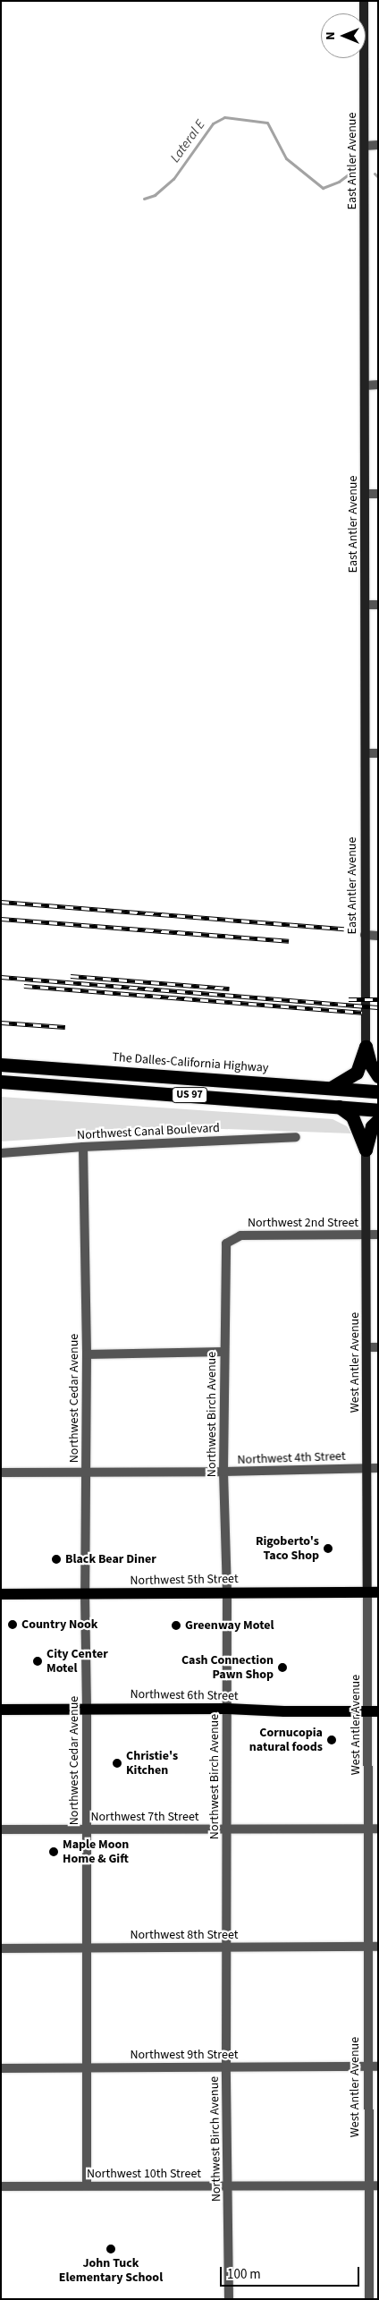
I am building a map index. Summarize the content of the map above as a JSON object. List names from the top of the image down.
{
  "streets": {
    "highway": ["The Dalles-California Highway", "US 97"],
    "main road": ["Northwest 5th Street", "Northwest 6th Street"],
    "street": [
      "East Antler Avenue",
      "Northwest Canal Boulevard",
      "Northwest 2nd Street",
      "West Antler Avenue",
      "Northwest Cedar Avenue",
      "Northwest Birch Avenue",
      "Northwest 4th Street",
      "Northwest 7th Street",
      "Northwest 8th Street",
      "Northwest 9th Street",
      "Northwest 10th Street"
    ]
  },
  "crossings": [
    ["Northwest Canal Boulevard", "Northwest Cedar Avenue"],
    ["Northwest 2nd Street", "West Antler Avenue"],
    ["Northwest 2nd Street", "Northwest Birch Avenue"],
    ["West Antler Avenue", "Northwest 4th Street"],
    ["West Antler Avenue", "Northwest 5th Street"],
    ["West Antler Avenue", "Northwest 6th Street"],
    ["West Antler Avenue", "Northwest 7th Street"],
    ["West Antler Avenue", "Northwest 8th Street"],
    ["West Antler Avenue", "Northwest 9th Street"],
    ["West Antler Avenue", "Northwest 10th Street"],
    ["Northwest Cedar Avenue", "Northwest 4th Street"],
    ["Northwest Cedar Avenue", "Northwest 5th Street"],
    ["Northwest Cedar Avenue", "Northwest 6th Street"],
    ["Northwest Cedar Avenue", "Northwest 7th Street"],
    ["Northwest Cedar Avenue", "Northwest 8th Street"],
    ["Northwest Cedar Avenue", "Northwest 9th Street"],
    ["Northwest Cedar Avenue", "Northwest 10th Street"],
    ["Northwest Birch Avenue", "Northwest 4th Street"],
    ["Northwest Birch Avenue", "Northwest 5th Street"],
    ["Northwest Birch Avenue", "Northwest 6th Street"],
    ["Northwest Birch Avenue", "Northwest 7th Street"],
    ["Northwest Birch Avenue", "Northwest 8th Street"],
    ["Northwest Birch Avenue", "Northwest 9th Street"],
    ["Northwest Birch Avenue", "Northwest 10th Street"]
  ],
  "water": ["Lateral E"],
  "places": [
    "Rigoberto's Taco Shop",
    "Black Bear Diner",
    "Country Nook",
    "Greenway Motel",
    "City Center Motel",
    "Cash Connection Pawn Shop",
    "Cornucopia natural foods",
    "Christie's Kitchen",
    "Maple Moon Home & Gift",
    "John Tuck Elementary School"
  ],
  "scale_bar": "100 m",
  "north": "left"
}
